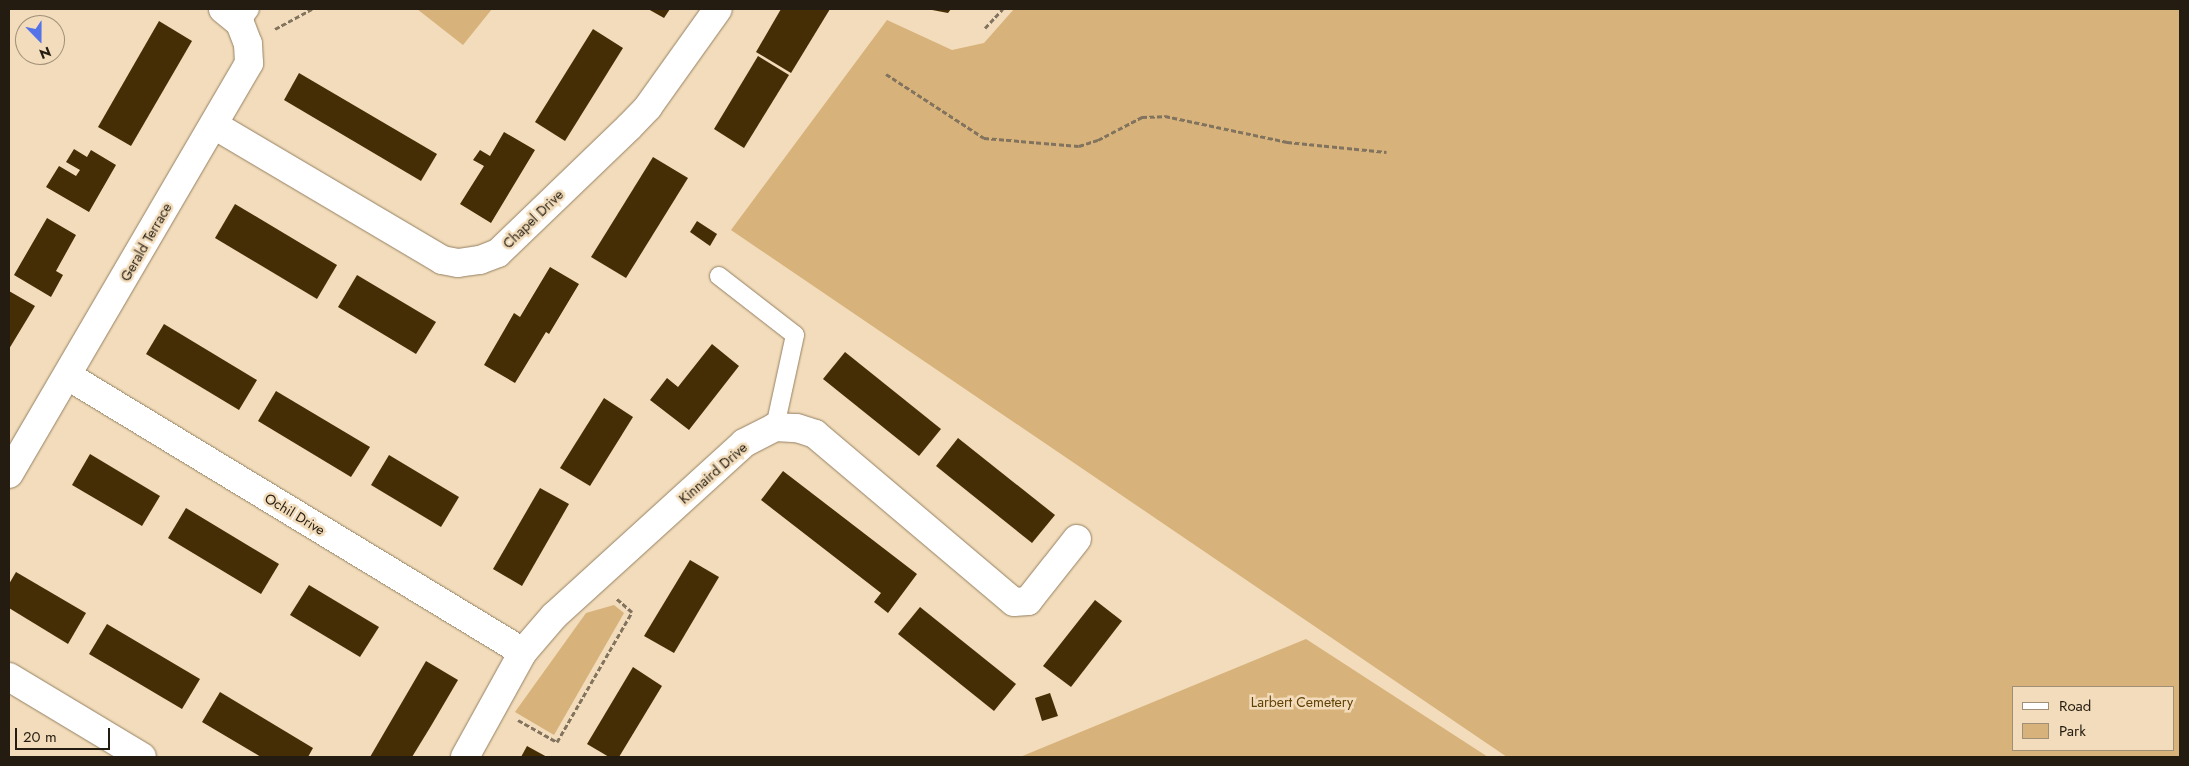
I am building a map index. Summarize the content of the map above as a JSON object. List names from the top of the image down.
{
  "streets": {
    "street": [
      "Chapel Drive",
      "Gerald Terrace",
      "Kinnaird Drive",
      "Ochil Drive"
    ]
  },
  "crossings": [
    ["Chapel Drive", "Gerald Terrace"],
    ["Gerald Terrace", "Ochil Drive"],
    ["Kinnaird Drive", "Ochil Drive"]
  ],
  "parks": ["Larbert Cemetery"],
  "legend": ["Road", "Park"],
  "scale_bar": "20 m",
  "north": "bottom"
}
